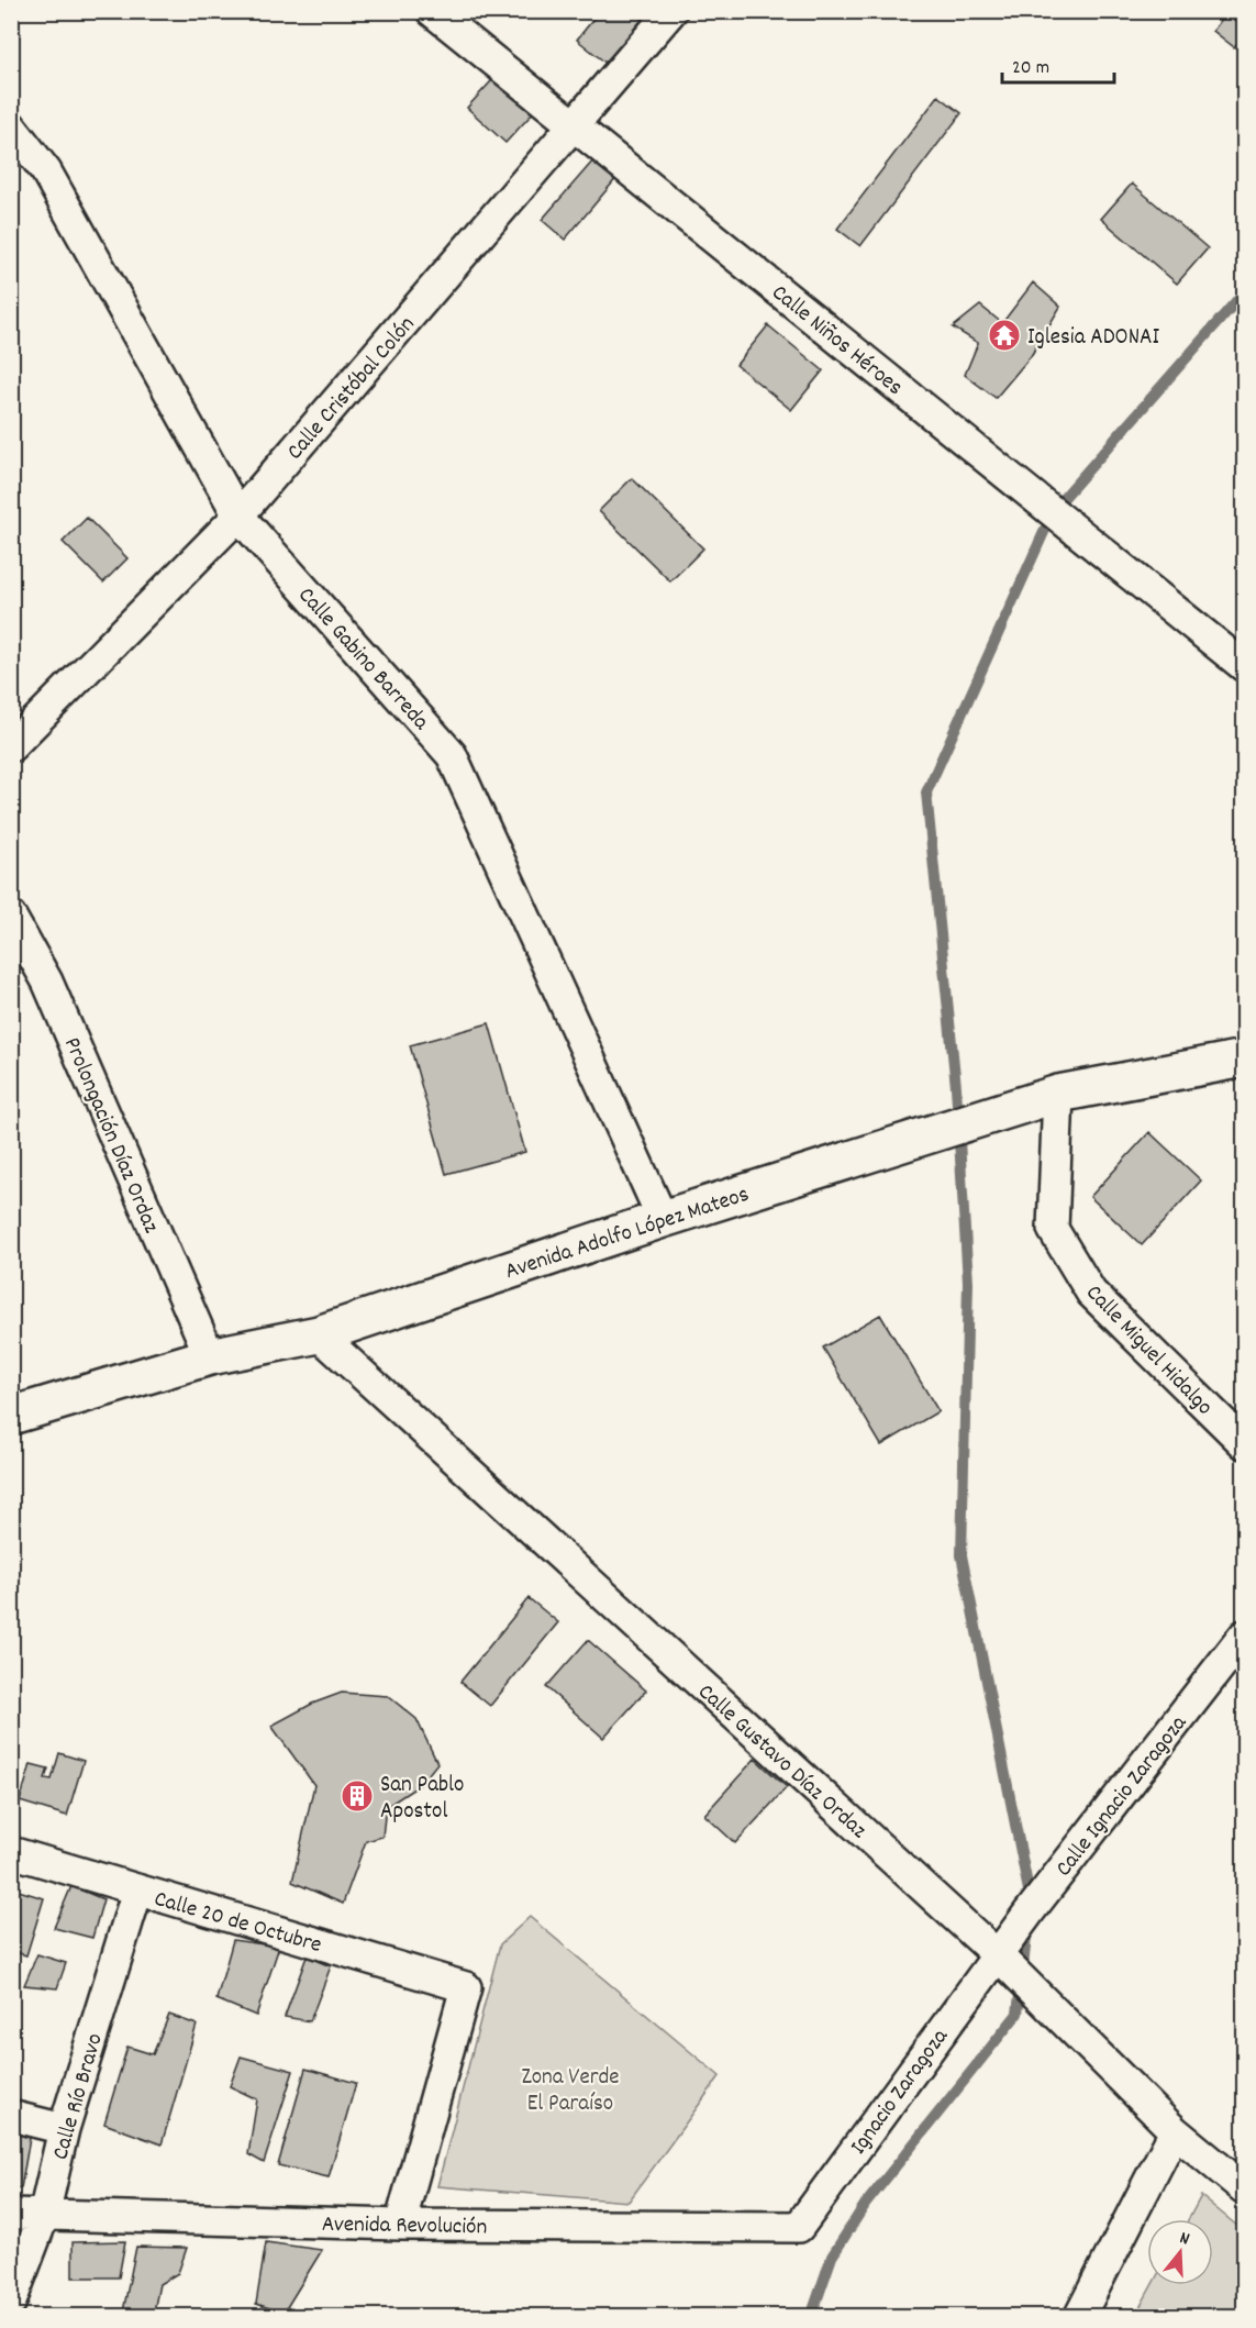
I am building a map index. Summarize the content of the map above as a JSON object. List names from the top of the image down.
{
  "streets": {
    "main road": ["Avenida Adolfo López Mateos"],
    "street": [
      "Calle Niños Héroes",
      "Calle Cristóbal Colón",
      "Calle Gabino Barreda",
      "Prolongación Díaz Ordaz",
      "Calle Miguel Hidalgo",
      "Calle Gustavo Díaz Ordaz",
      "Calle Ignacio Zaragoza",
      "Calle 20 de Octubre",
      "Ignacio Zaragoza",
      "Calle Río Bravo",
      "Avenida Revolución"
    ]
  },
  "crossings": [
    ["Calle Niños Héroes", "Calle Cristóbal Colón"],
    ["Calle Cristóbal Colón", "Calle Gabino Barreda"],
    ["Calle Gabino Barreda", "Avenida Adolfo López Mateos"],
    ["Prolongación Díaz Ordaz", "Avenida Adolfo López Mateos"],
    ["Avenida Adolfo López Mateos", "Calle Miguel Hidalgo"],
    ["Avenida Adolfo López Mateos", "Calle Gustavo Díaz Ordaz"],
    ["Calle Gustavo Díaz Ordaz", "Calle Ignacio Zaragoza"],
    ["Calle Gustavo Díaz Ordaz", "Ignacio Zaragoza"],
    ["Calle Ignacio Zaragoza", "Ignacio Zaragoza"],
    ["Calle 20 de Octubre", "Calle Río Bravo"],
    ["Calle 20 de Octubre", "Avenida Revolución"],
    ["Ignacio Zaragoza", "Avenida Revolución"],
    ["Calle Río Bravo", "Avenida Revolución"]
  ],
  "parks": ["Zona Verde El Paraíso"],
  "places": {
    "temple": ["Iglesia ADONAI"],
    "building": ["San Pablo Apostol"]
  },
  "scale_bar": "20 m",
  "north": "top"
}
